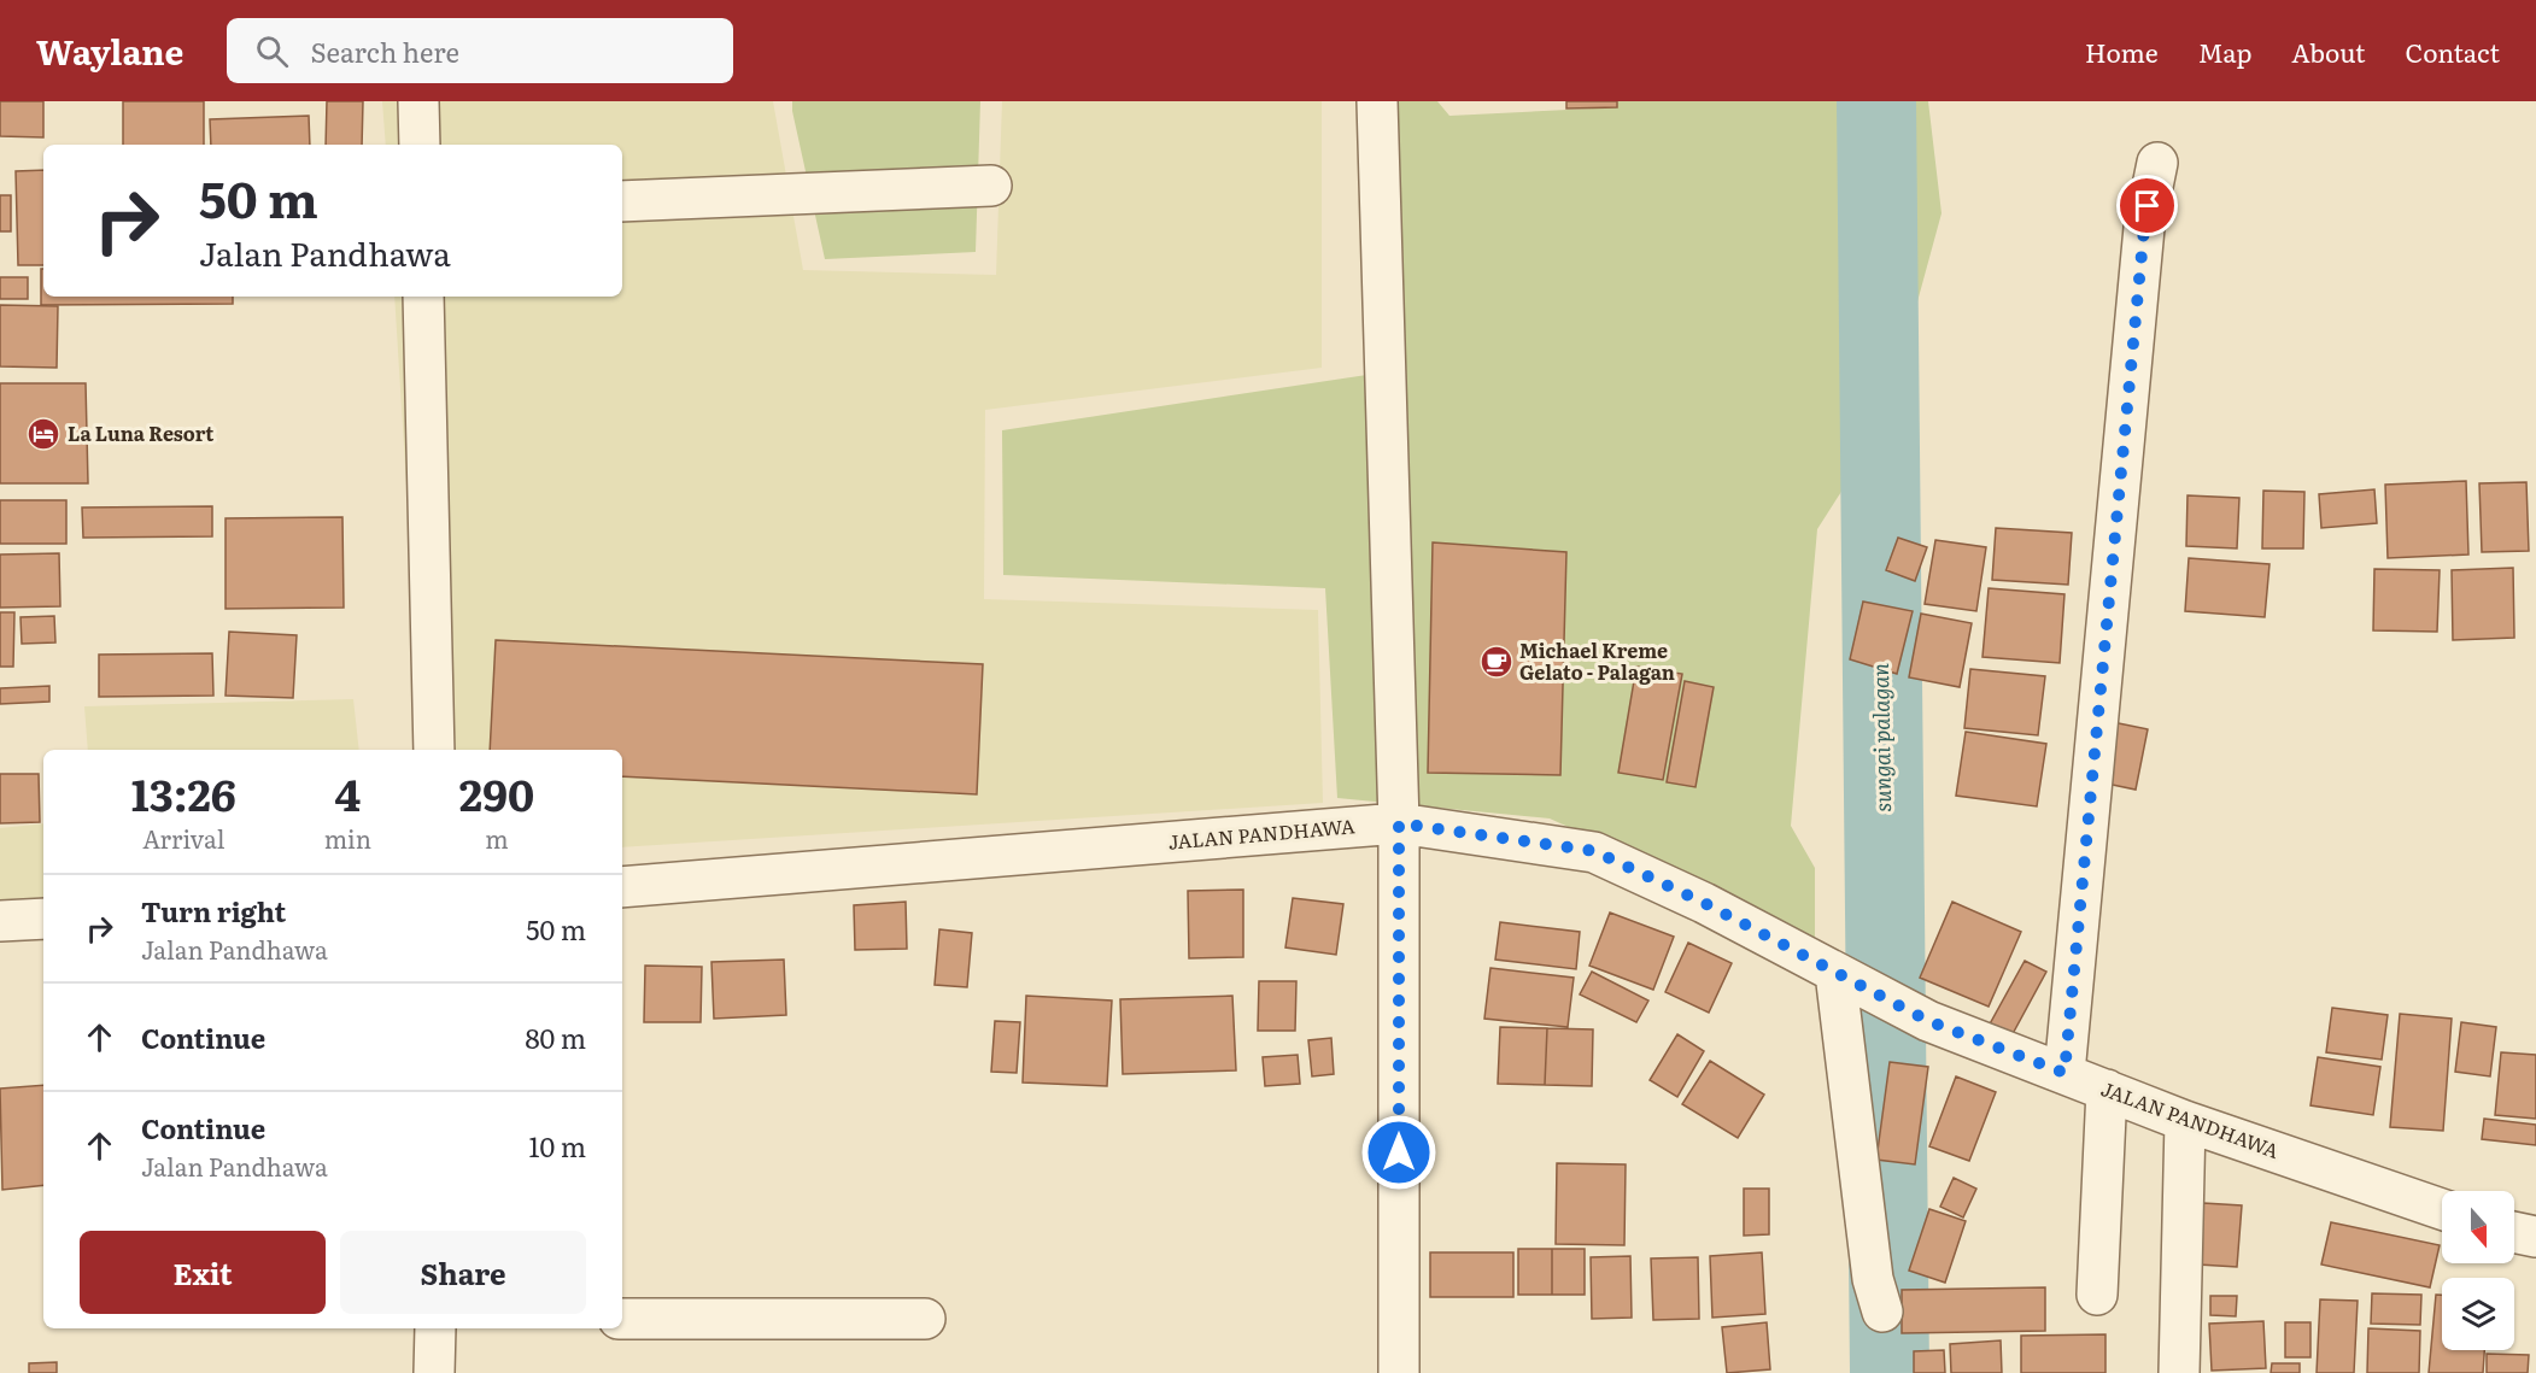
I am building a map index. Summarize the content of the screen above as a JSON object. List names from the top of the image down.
{
  "streets": {
    "street": ["JALAN PANDHAWA"]
  },
  "water": ["sungai palagan"],
  "places": {
    "hotel": ["La Luna Resort"],
    "cafe": ["Michael Kreme Gelato - Palagan"]
  },
  "north": "bottom",
  "page": {
    "header": "Waylane",
    "search": "Search here",
    "nav": [
      "Home",
      "Map",
      "About",
      "Contact"
    ],
    "turn": ["50 m", "Jalan Pandhawa"],
    "eta": [
      "13:26",
      "Arrival",
      "4",
      "min",
      "290",
      "m"
    ],
    "list": [
      {
        "name": "Turn right",
        "note": "Jalan Pandhawa",
        "value": "50 m"
      },
      {
        "name": "Continue",
        "value": "80 m"
      },
      {
        "name": "Continue",
        "note": "Jalan Pandhawa",
        "value": "10 m"
      }
    ],
    "buttons": ["Exit", "Share"]
  }
}
